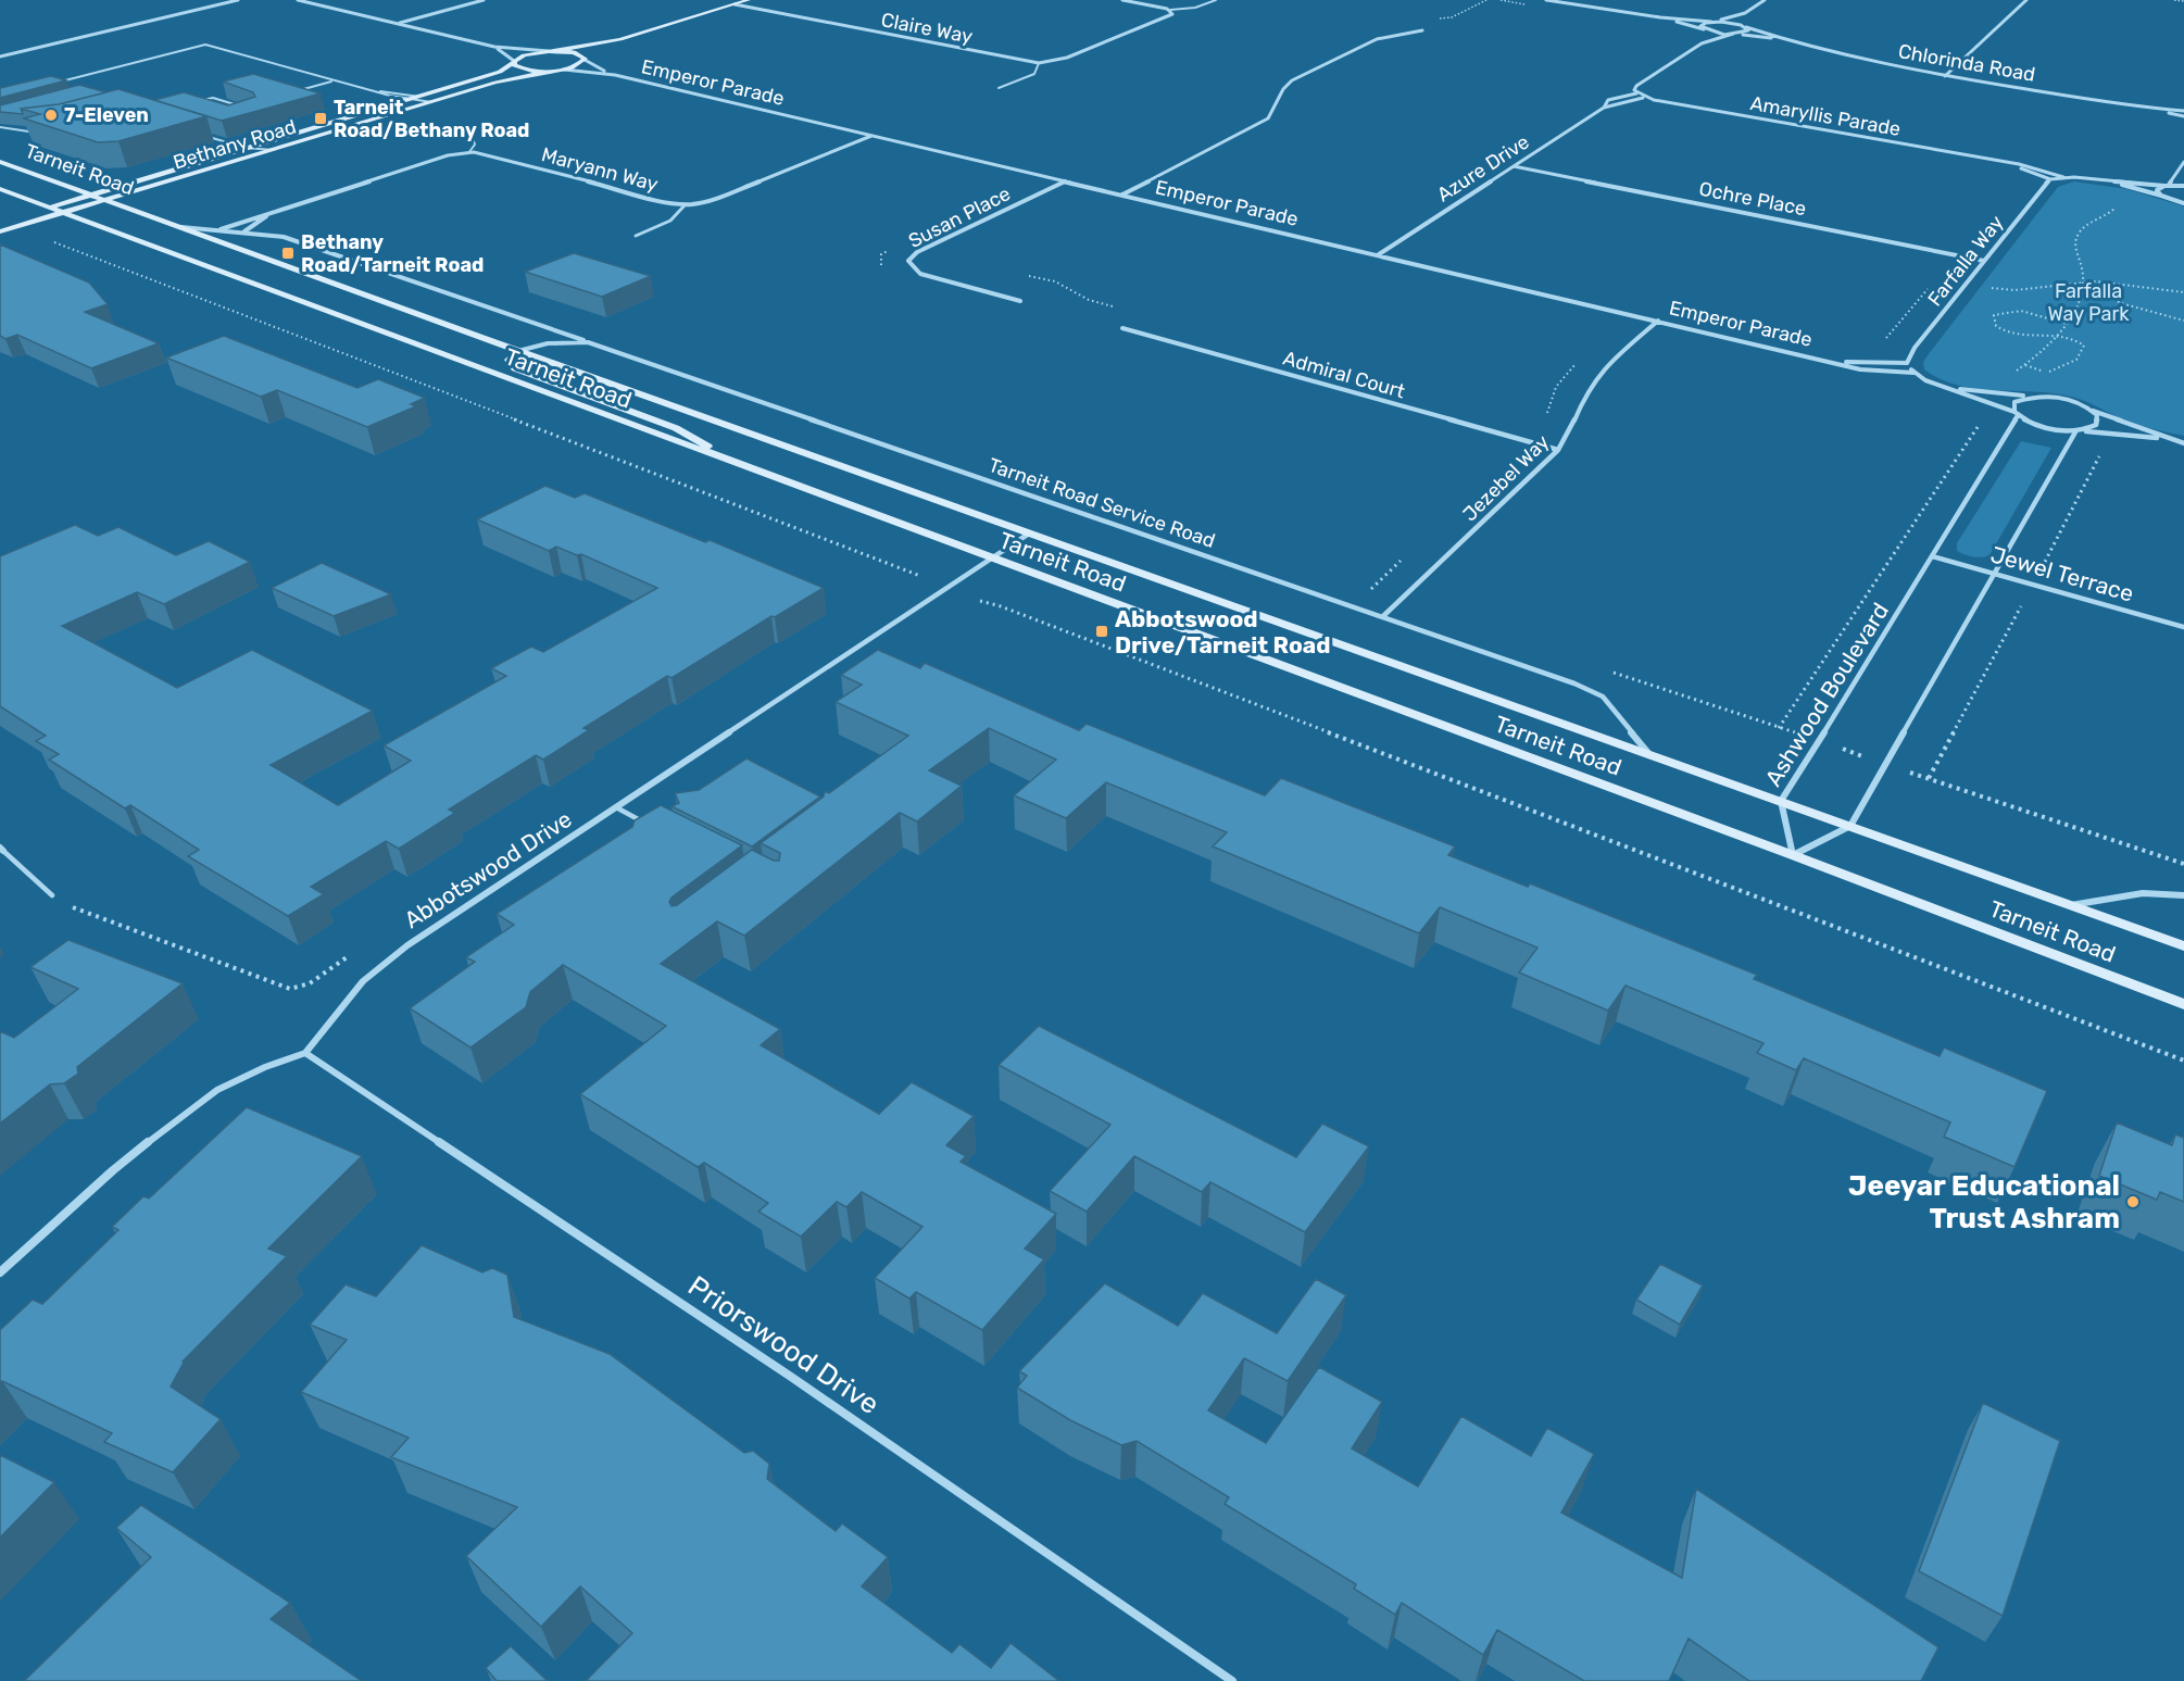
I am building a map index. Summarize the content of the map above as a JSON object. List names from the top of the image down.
{
  "streets": {
    "main road": ["Bethany Road", "Tarneit Road"],
    "street": [
      "Claire Way",
      "Chlorinda Road",
      "Emperor Parade",
      "Amaryllis Parade",
      "Azure Drive",
      "Maryann Way",
      "Ochre Place",
      "Susan Place",
      "Farfalla Way",
      "Admiral Court",
      "Jezebel Way",
      "Tarneit Road Service Road",
      "Jewel Terrace",
      "Ashwood Boulevard",
      "Abbotswood Drive",
      "Priorswood Drive"
    ]
  },
  "crossings": [
    ["Emperor Parade", "Bethany Road"],
    ["Emperor Parade", "Azure Drive"],
    ["Emperor Parade", "Maryann Way"],
    ["Emperor Parade", "Susan Place"],
    ["Emperor Parade", "Farfalla Way"],
    ["Emperor Parade", "Jezebel Way"],
    ["Emperor Parade", "Ashwood Boulevard"],
    ["Amaryllis Parade", "Azure Drive"],
    ["Amaryllis Parade", "Farfalla Way"],
    ["Bethany Road", "Tarneit Road"],
    ["Azure Drive", "Ochre Place"],
    ["Tarneit Road", "Maryann Way"],
    ["Tarneit Road", "Tarneit Road Service Road"],
    ["Tarneit Road", "Ashwood Boulevard"],
    ["Tarneit Road", "Abbotswood Drive"],
    ["Ochre Place", "Farfalla Way"],
    ["Admiral Court", "Jezebel Way"],
    ["Jezebel Way", "Tarneit Road Service Road"],
    ["Jewel Terrace", "Ashwood Boulevard"],
    ["Abbotswood Drive", "Priorswood Drive"]
  ],
  "parks": ["Farfalla Way Park"],
  "places": {
    "other": ["7-Eleven", "Jeeyar Educational Trust Ashram"],
    "transit": ["Tarneit Road/Bethany Road", "Bethany Road/Tarneit Road", "Abbotswood Drive/Tarneit Road"]
  }
}
